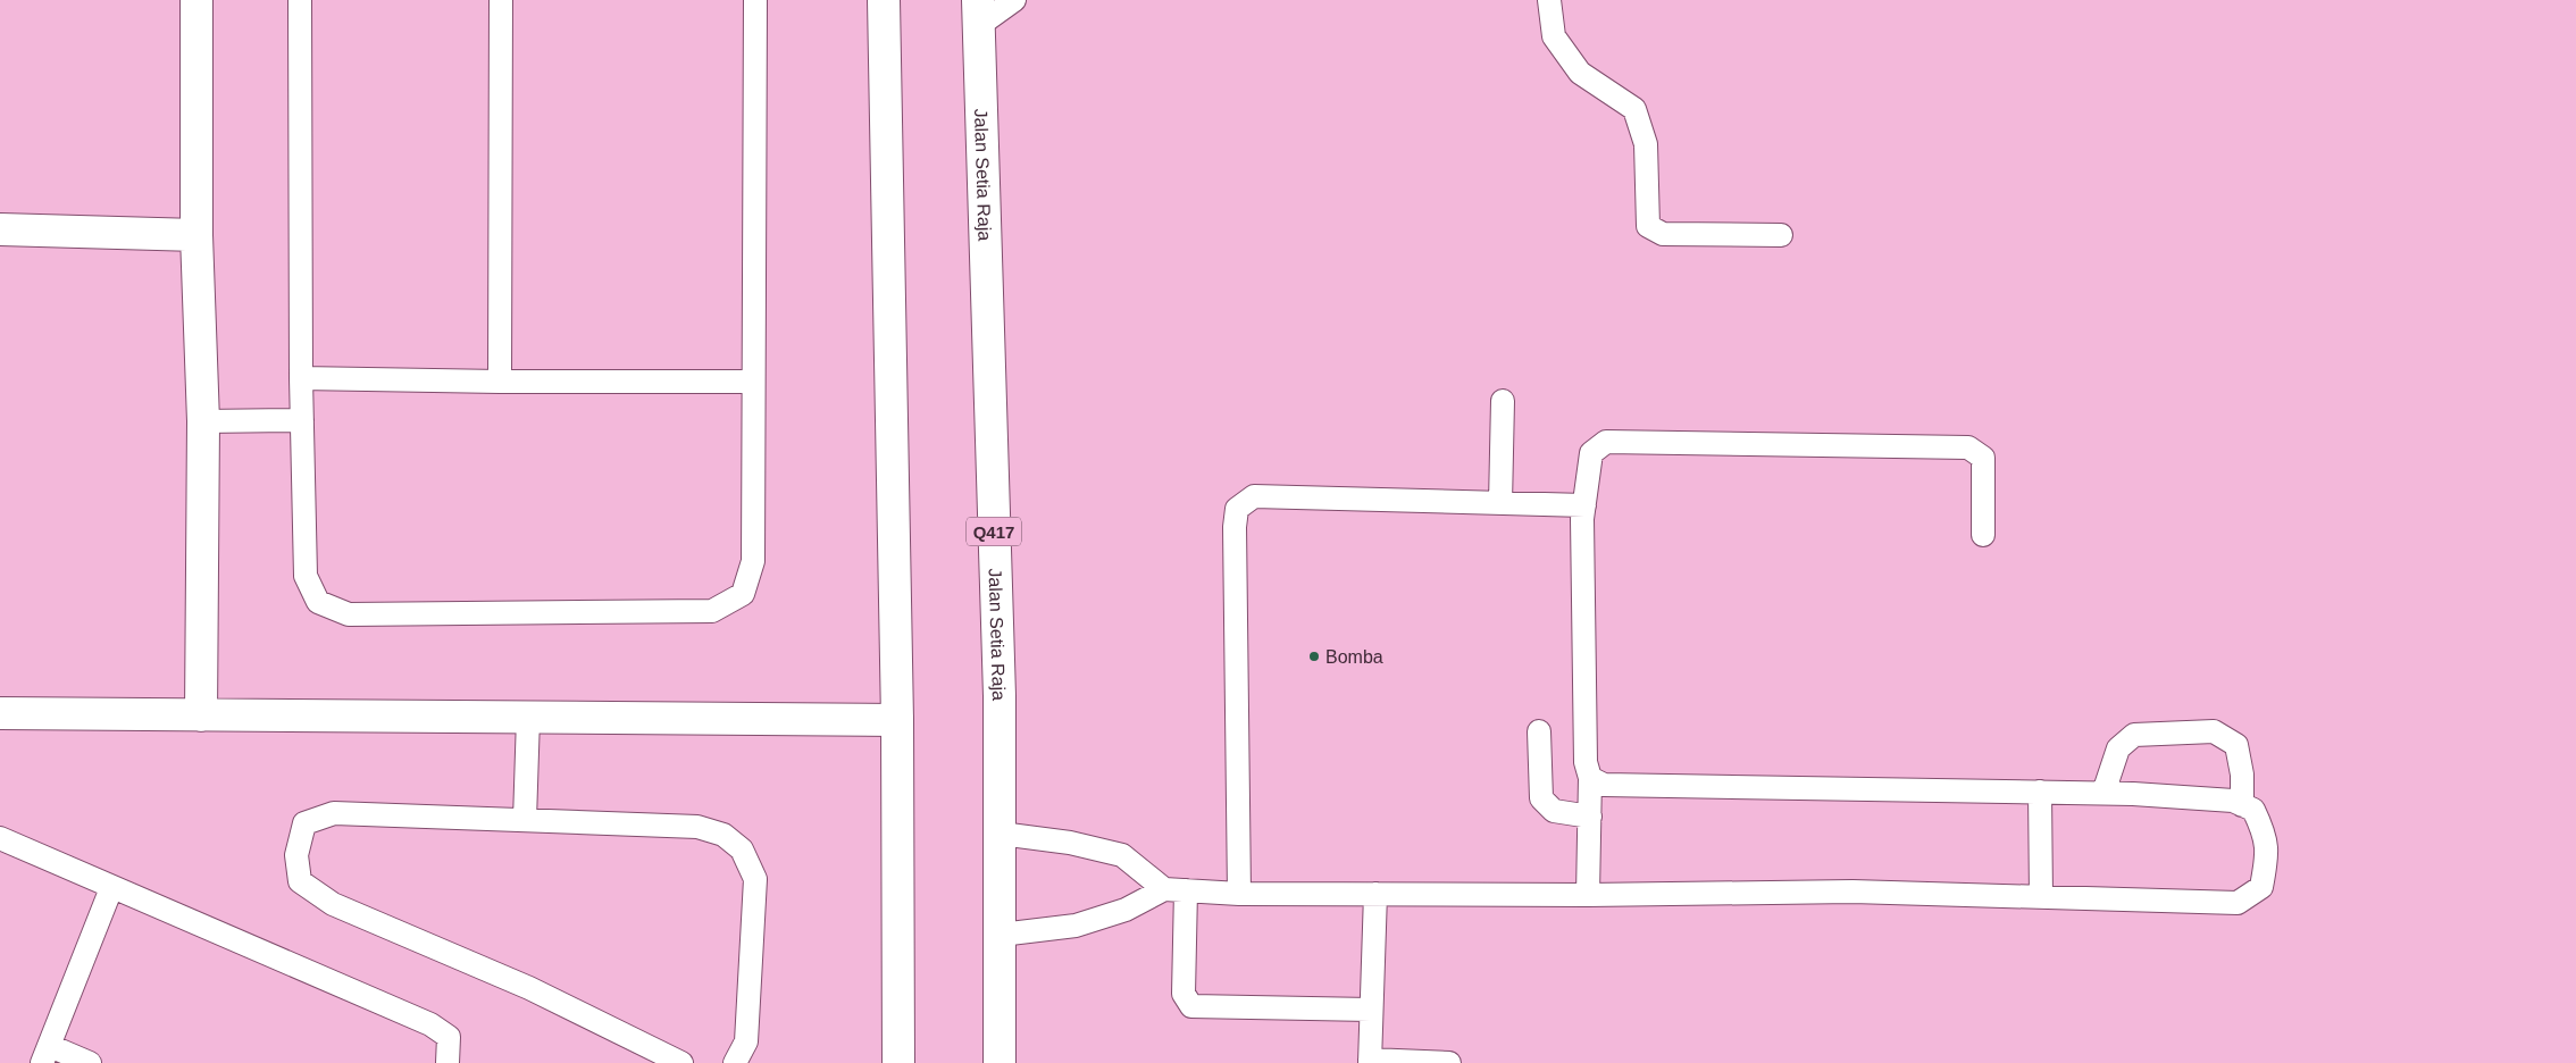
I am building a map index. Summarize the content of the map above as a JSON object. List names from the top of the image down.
{
  "streets": {
    "main road": ["Jalan Setia Raja", "Q417"]
  },
  "places": ["Bomba"]
}
